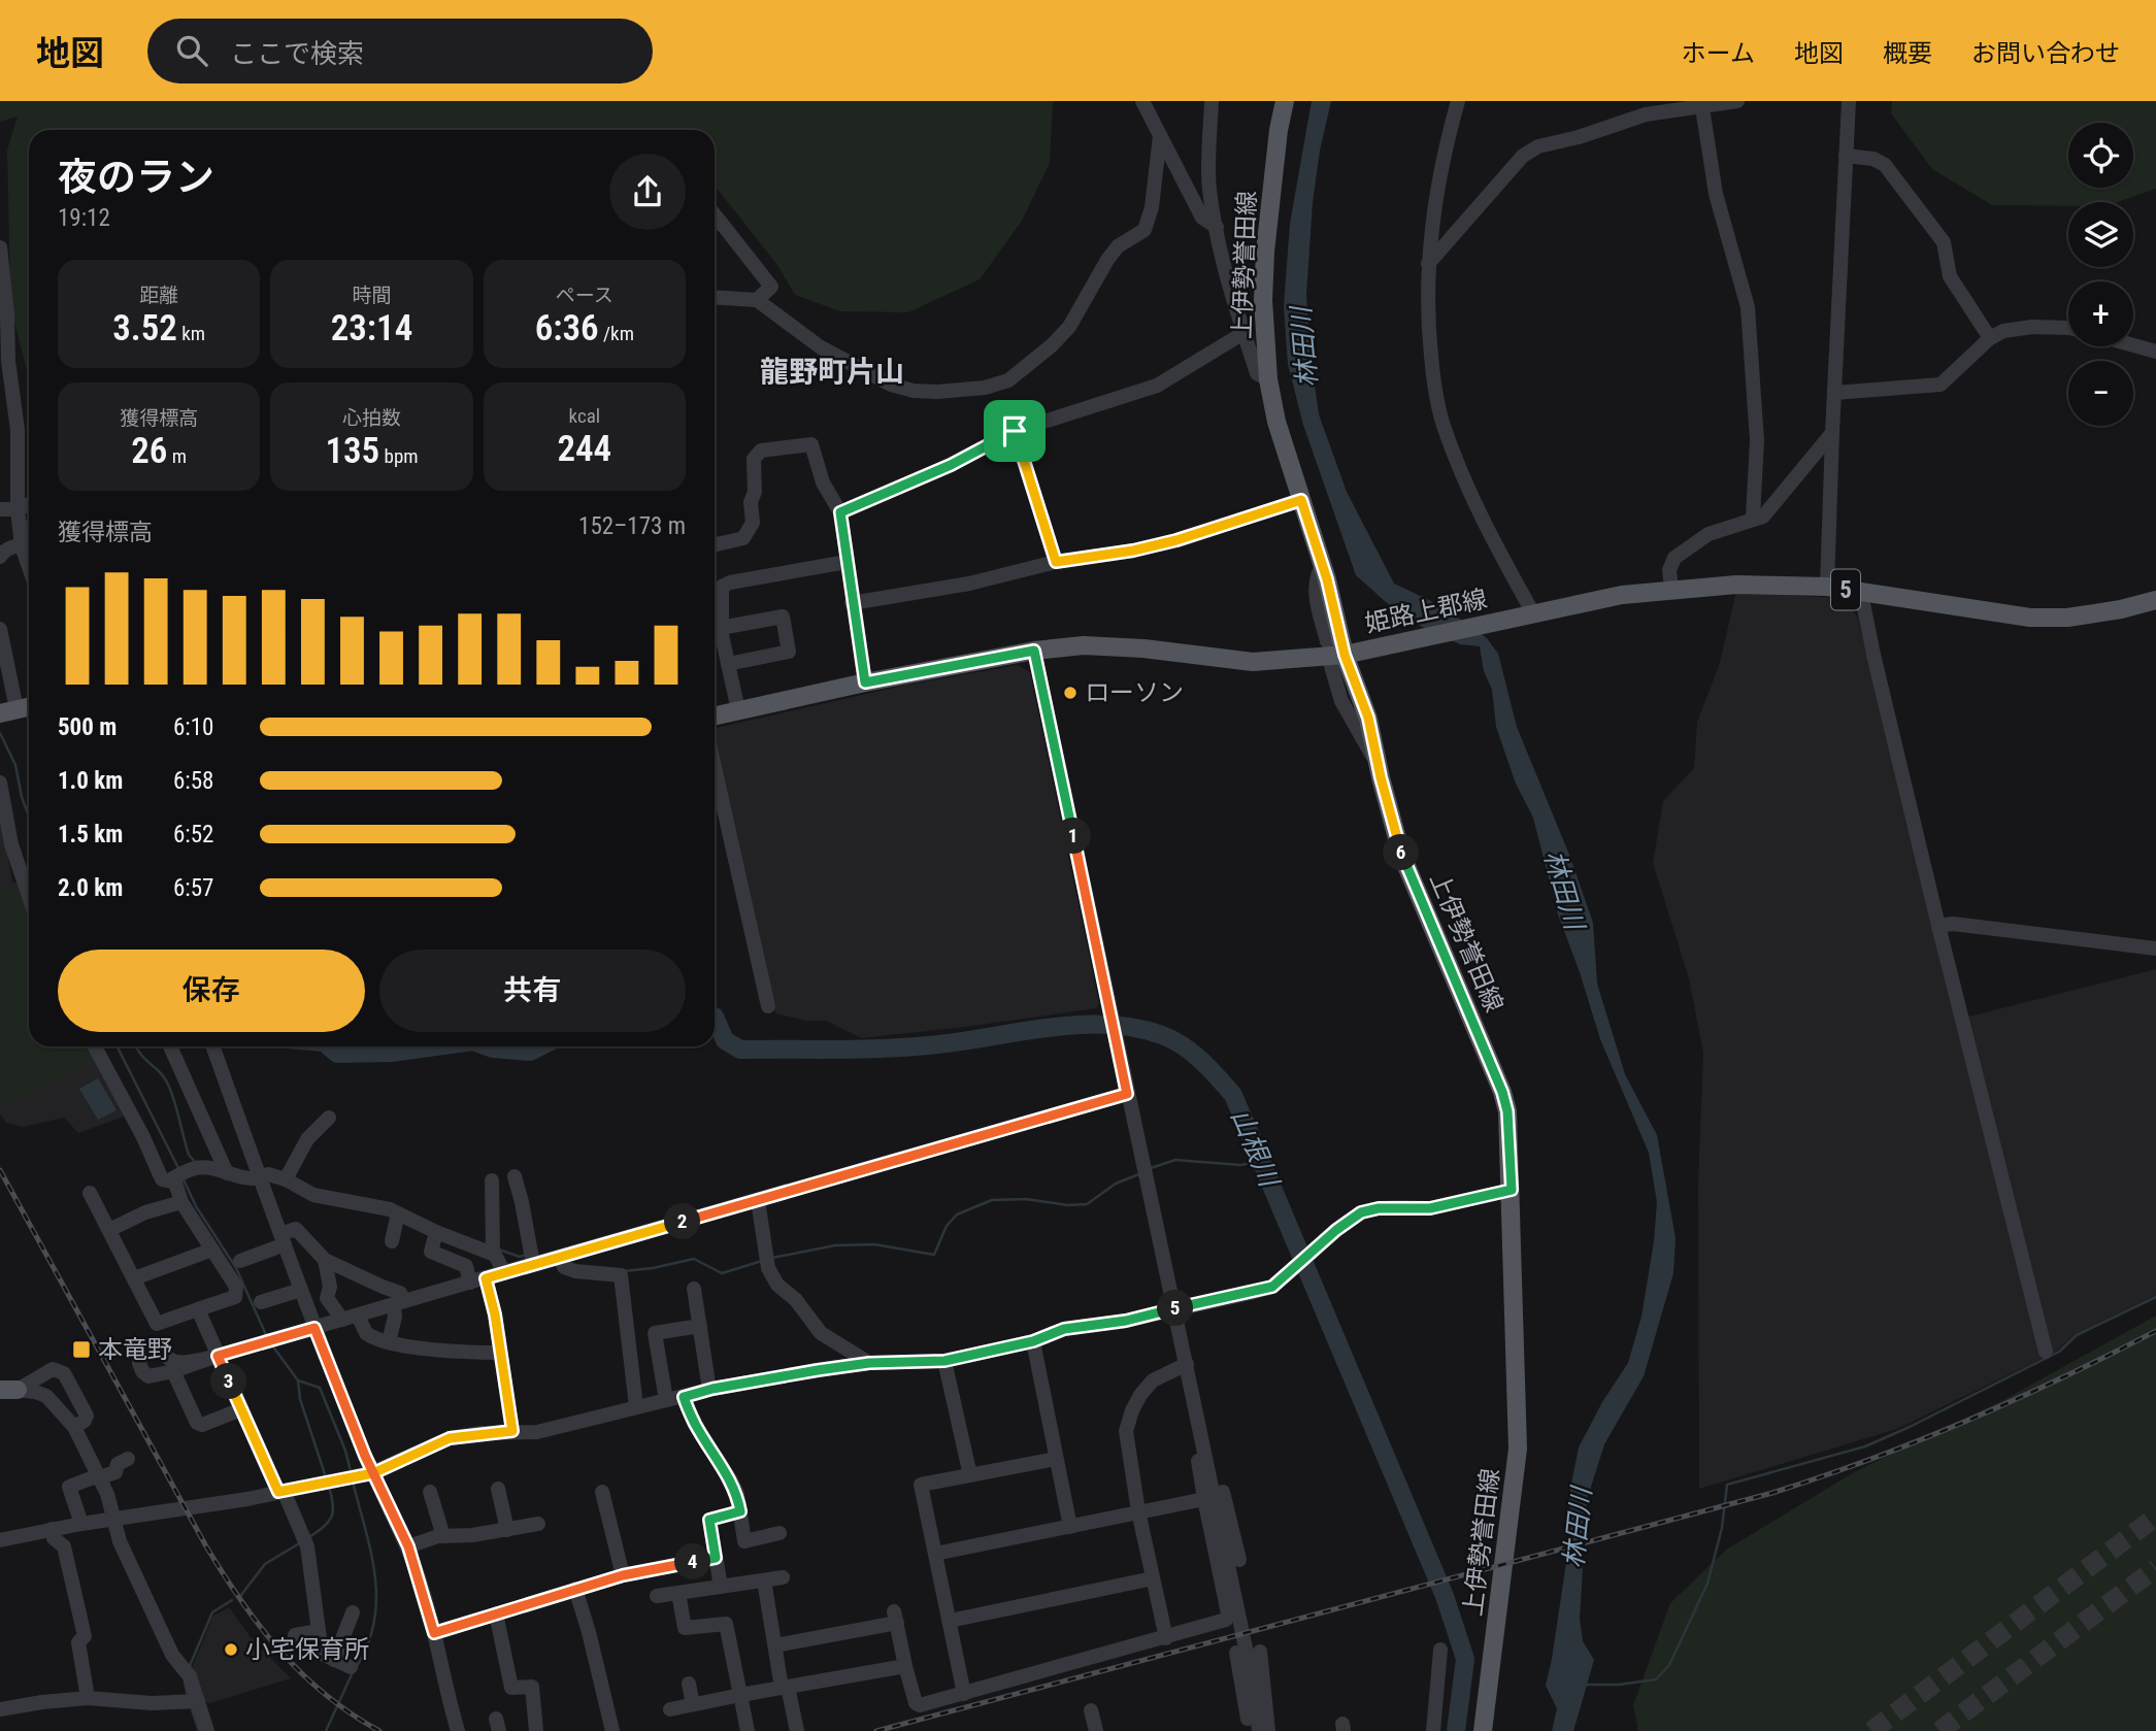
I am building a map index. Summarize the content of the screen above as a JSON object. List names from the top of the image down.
{
  "streets": {
    "main road": ["上伊勢誉田線", "5", "姫路上郡線"]
  },
  "crossings": [
    ["上伊勢誉田線", "姫路上郡線"]
  ],
  "districts": ["龍野町片山"],
  "water": ["林田川", "山根川"],
  "places": {
    "other": ["ローソン", "小宅保育所"],
    "transit": ["本竜野"]
  },
  "page": {
    "header": "地図",
    "search": "ここで検索",
    "nav": [
      "ホーム",
      "地図",
      "概要",
      "お問い合わせ"
    ],
    "map_buttons": ["+", "−"],
    "heading": ["夜のラン", "19:12"],
    "stats": [
      ["距離", "3.52 km"],
      ["時間", "23:14"],
      ["ペース", "6:36 /km"],
      ["獲得標高", "26 m"],
      ["心拍数", "135 bpm"],
      ["kcal", "244"]
    ],
    "chart": ["獲得標高", "152–173 m"],
    "list": [
      {
        "name": "500 m",
        "note": "6:10"
      },
      {
        "name": "1.0 km",
        "note": "6:58"
      },
      {
        "name": "1.5 km",
        "note": "6:52"
      },
      {
        "name": "2.0 km",
        "note": "6:57"
      }
    ],
    "pins": [
      "1",
      "6",
      "2",
      "5",
      "3",
      "4"
    ],
    "buttons": ["保存", "共有"]
  }
}
